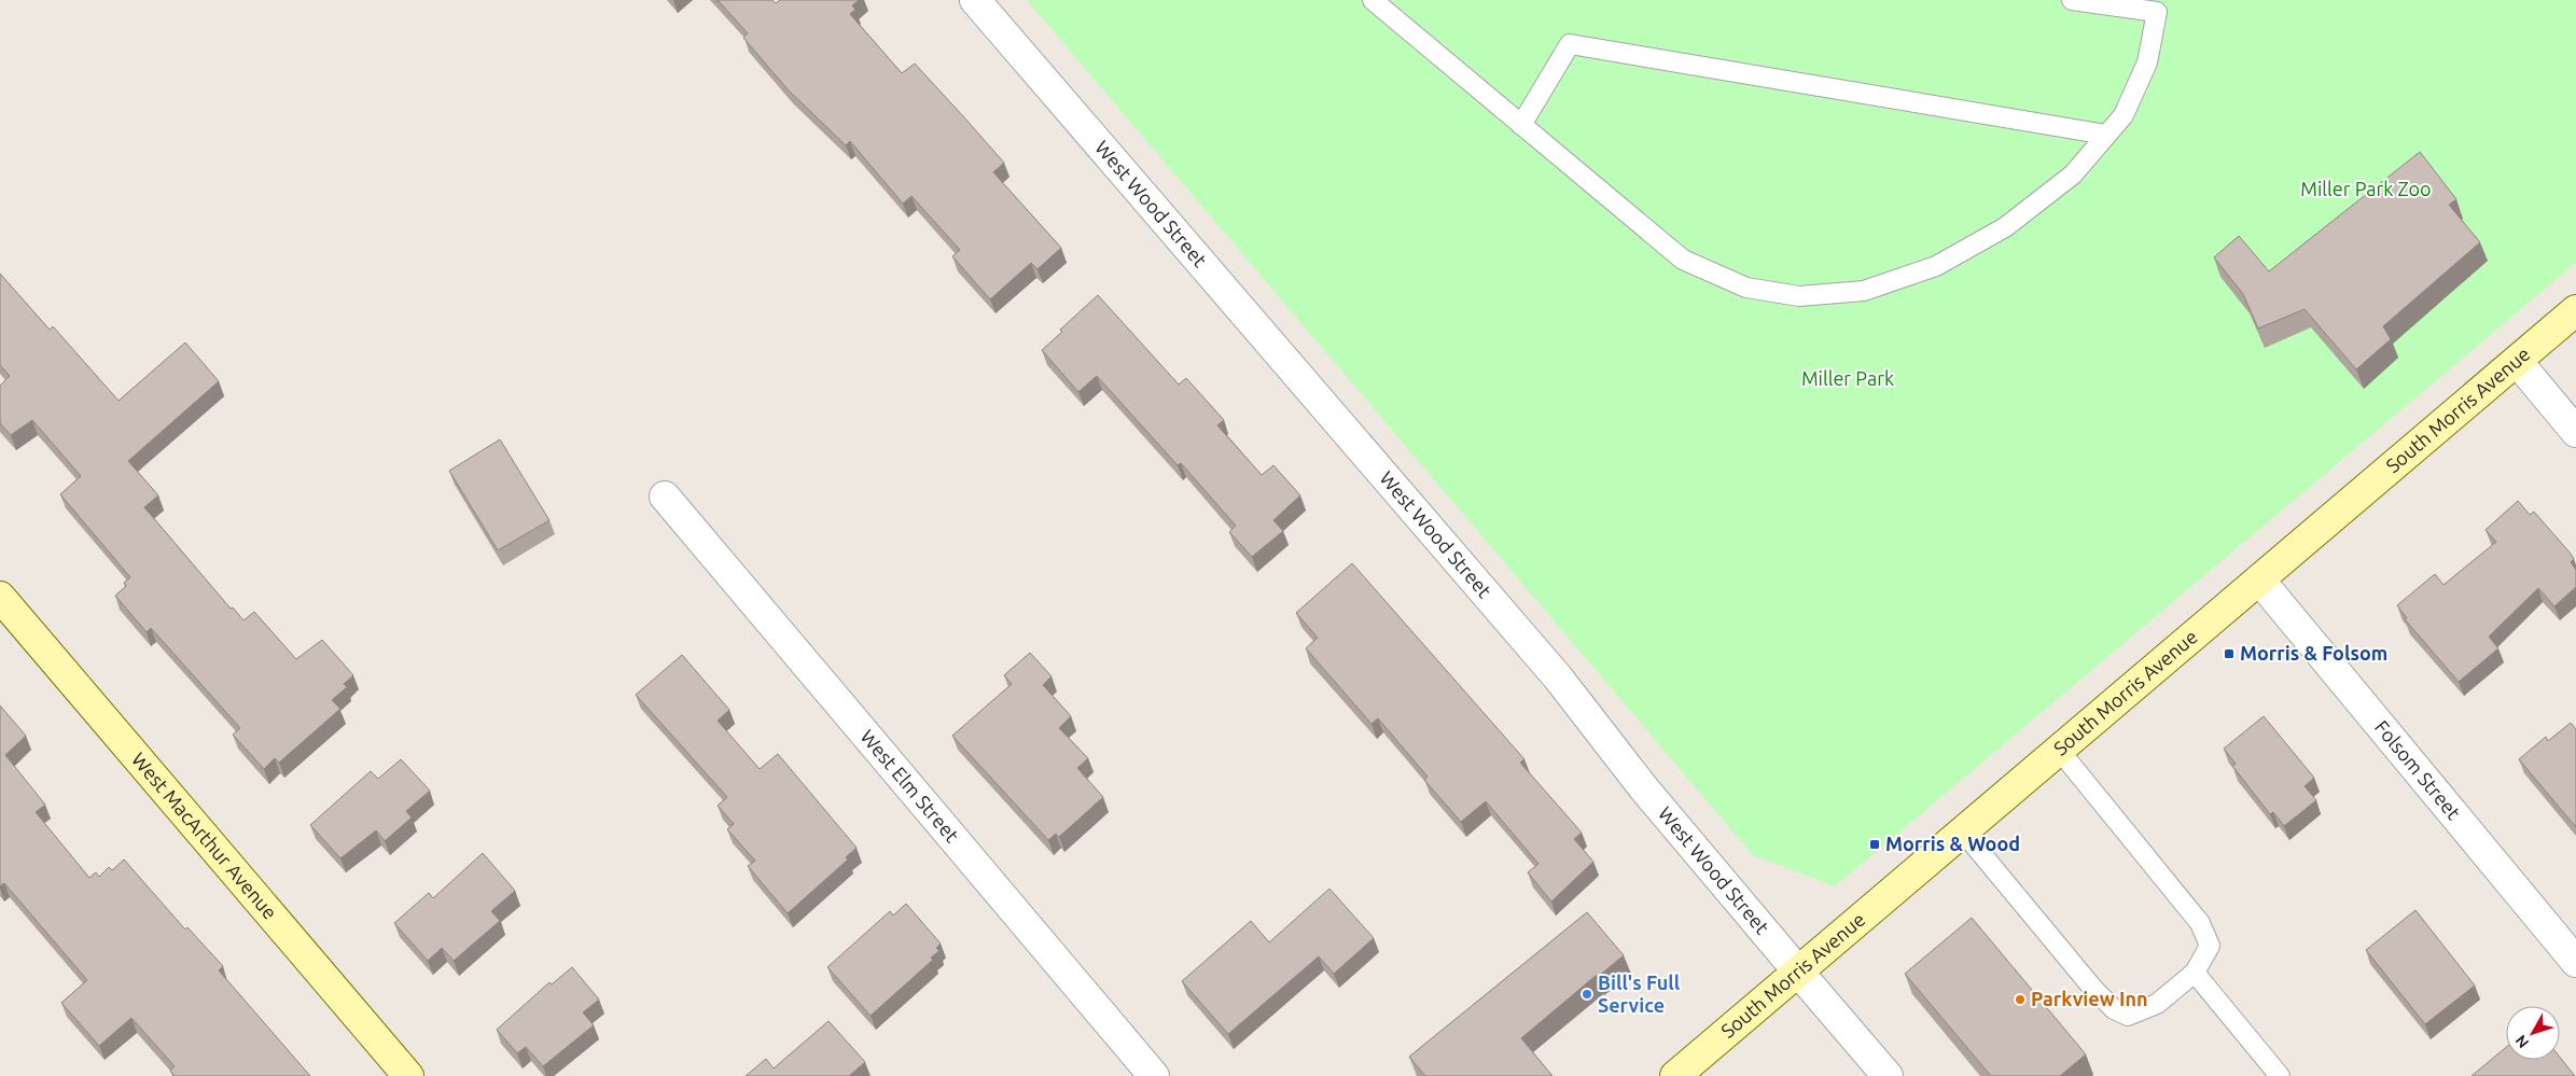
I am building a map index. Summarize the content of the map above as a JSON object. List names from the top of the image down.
{
  "streets": {
    "main road": ["South Morris Avenue", "West MacArthur Avenue"],
    "street": ["West Wood Street", "Folsom Street", "West Elm Street"]
  },
  "crossings": [
    ["West Wood Street", "South Morris Avenue"],
    ["South Morris Avenue", "Folsom Street"]
  ],
  "parks": ["Miller Park Zoo", "Miller Park"],
  "places": {
    "transit": ["Morris & Folsom", "Morris & Wood"],
    "other": ["Bill's Full Service", "Parkview Inn"]
  },
  "north": "bottom left"
}
